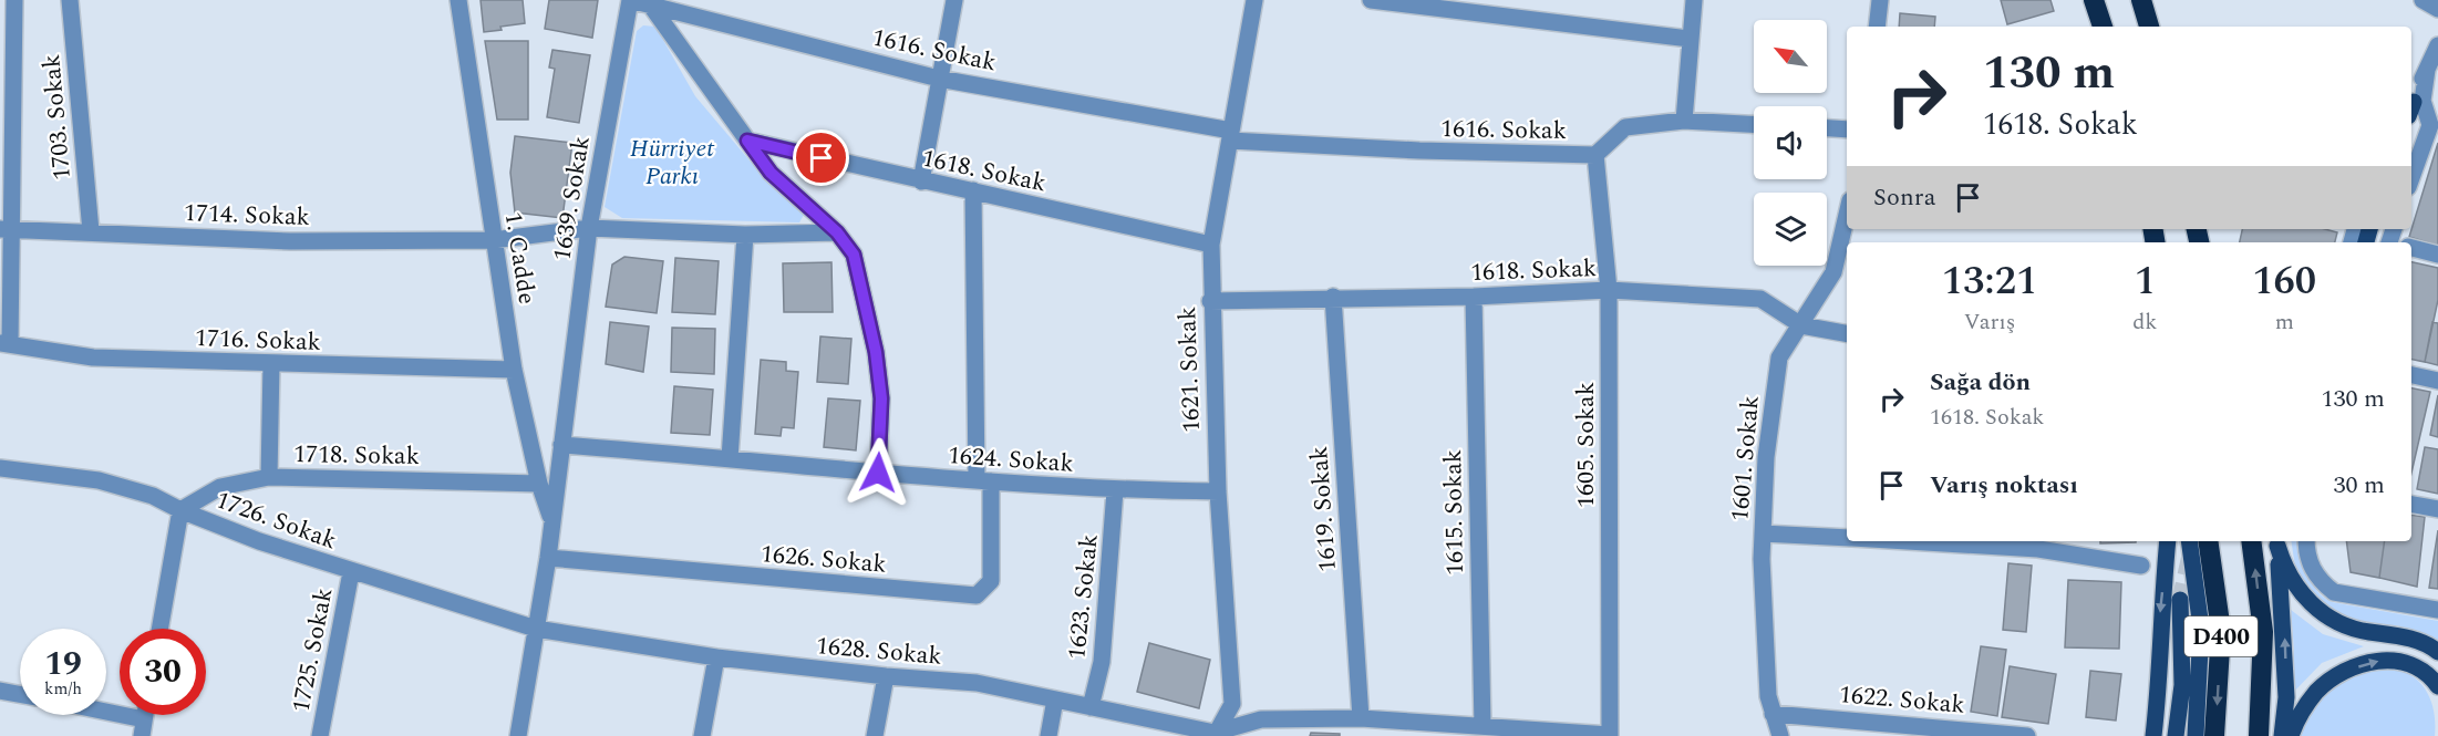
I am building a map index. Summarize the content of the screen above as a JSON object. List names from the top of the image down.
{
  "streets": {
    "highway": ["D400"],
    "street": [
      "1616. Sokak",
      "1703. Sokak",
      "1618. Sokak",
      "1639. Sokak",
      "1714. Sokak",
      "1. Cadde",
      "1716. Sokak",
      "1621. Sokak",
      "1605. Sokak",
      "1718. Sokak",
      "1624. Sokak",
      "1601. Sokak",
      "1619. Sokak",
      "1615. Sokak",
      "1726. Sokak",
      "1626. Sokak",
      "1623. Sokak",
      "1725. Sokak",
      "1628. Sokak",
      "1622. Sokak"
    ]
  },
  "crossings": [
    ["1616. Sokak", "1639. Sokak"],
    ["1616. Sokak", "1621. Sokak"],
    ["1616. Sokak", "1605. Sokak"],
    ["1703. Sokak", "1714. Sokak"],
    ["1618. Sokak", "1621. Sokak"],
    ["1618. Sokak", "1605. Sokak"],
    ["1618. Sokak", "1601. Sokak"],
    ["1618. Sokak", "1619. Sokak"],
    ["1618. Sokak", "1615. Sokak"],
    ["1639. Sokak", "1714. Sokak"],
    ["1639. Sokak", "1. Cadde"],
    ["1639. Sokak", "1624. Sokak"],
    ["1714. Sokak", "1. Cadde"],
    ["1. Cadde", "1716. Sokak"],
    ["1. Cadde", "1718. Sokak"],
    ["1. Cadde", "1624. Sokak"],
    ["1. Cadde", "1726. Sokak"],
    ["1. Cadde", "1626. Sokak"],
    ["1. Cadde", "1628. Sokak"],
    ["1621. Sokak", "1624. Sokak"],
    ["1621. Sokak", "1628. Sokak"],
    ["1718. Sokak", "1726. Sokak"],
    ["1624. Sokak", "1626. Sokak"],
    ["1624. Sokak", "1623. Sokak"],
    ["1601. Sokak", "1622. Sokak"],
    ["1726. Sokak", "1725. Sokak"],
    ["1726. Sokak", "1628. Sokak"],
    ["1623. Sokak", "1628. Sokak"]
  ],
  "parks": ["Hürriyet Parkı"],
  "north": "top left",
  "page": {
    "turn": ["130 m", "1618. Sokak"],
    "then": "Sonra",
    "eta": [
      "13:21",
      "Varış",
      "1",
      "dk",
      "160",
      "m"
    ],
    "list": [
      {
        "name": "Sağa dön",
        "note": "1618. Sokak",
        "value": "130 m"
      },
      {
        "name": "Varış noktası",
        "value": "30 m"
      }
    ],
    "speed": "19 km/h",
    "limit": "30"
  }
}
